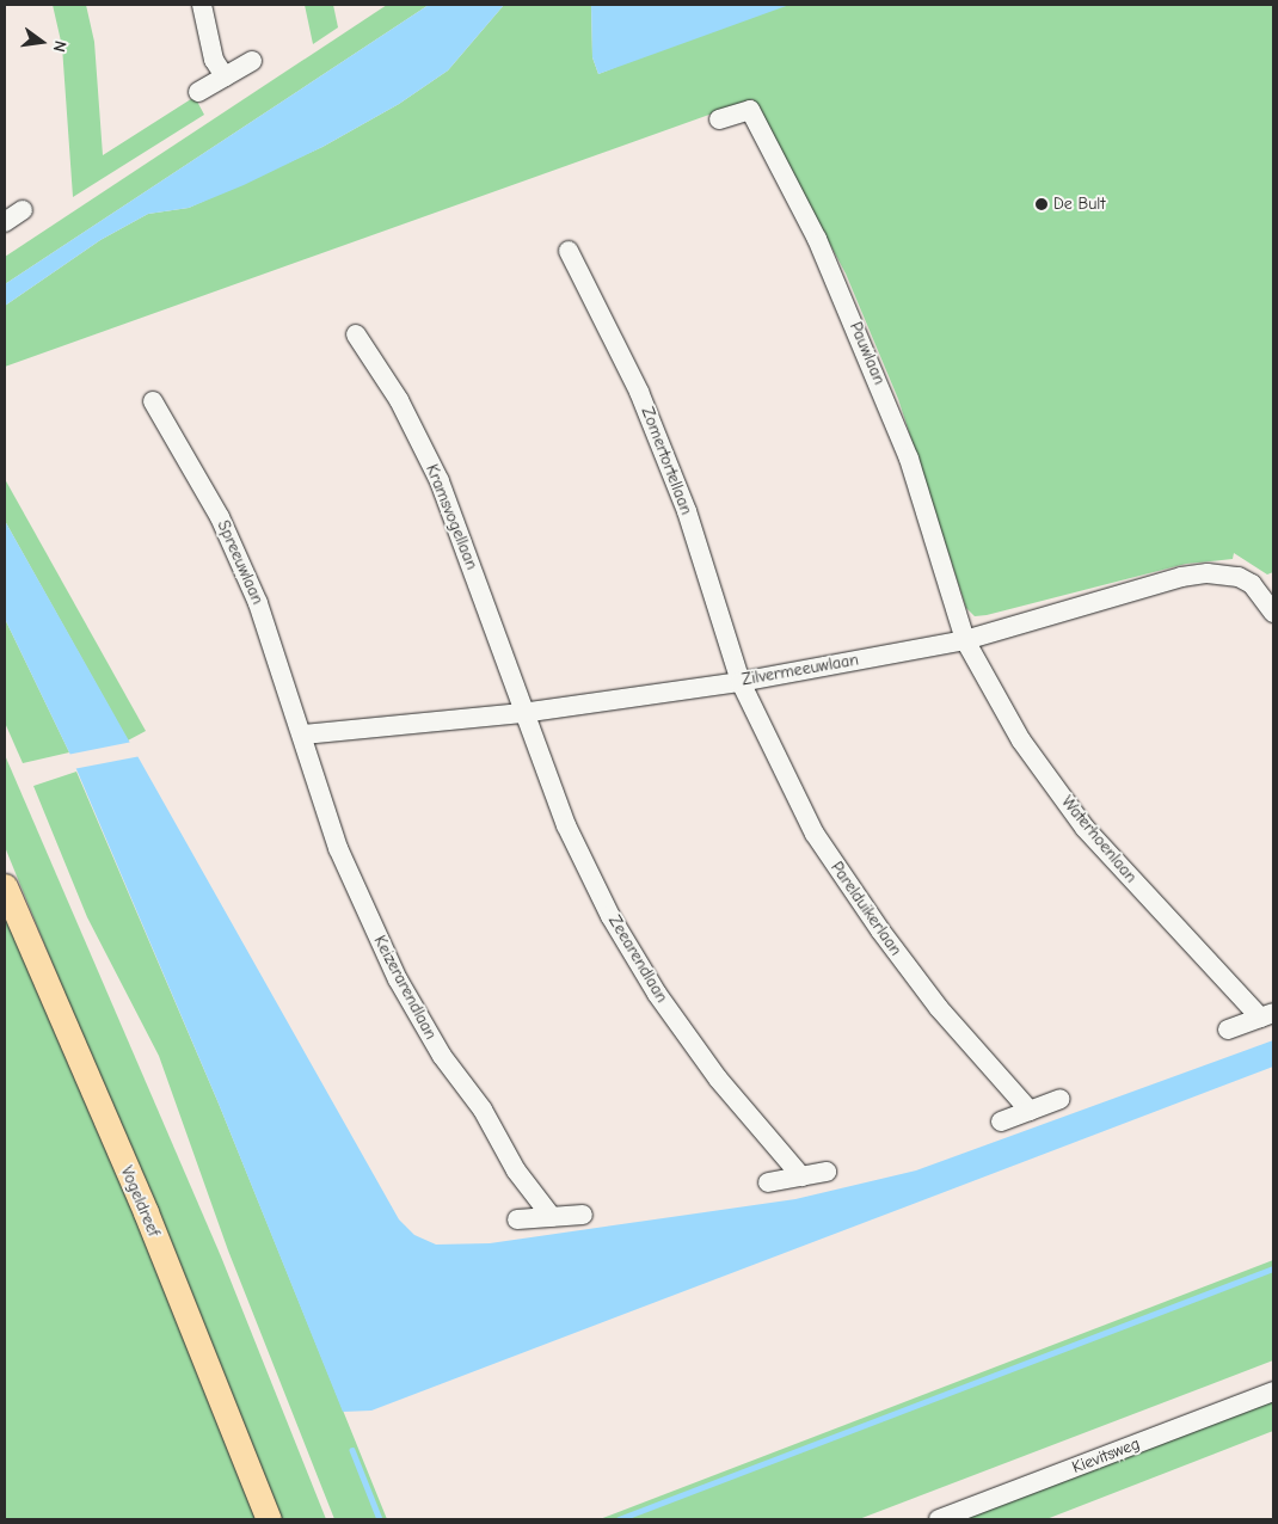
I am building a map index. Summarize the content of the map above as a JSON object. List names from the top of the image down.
{
  "streets": {
    "main road": ["Vogeldreef"],
    "street": [
      "Pauwlaan",
      "Zomertortellaan",
      "Kramsvogellaan",
      "Spreeuwlaan",
      "Zilvermeeuwlaan",
      "Waterhoenlaan",
      "Parelduikerlaan",
      "Zeearendlaan",
      "Keizerarendlaan",
      "Kievitsweg"
    ]
  },
  "crossings": [
    ["Pauwlaan", "Zilvermeeuwlaan"],
    ["Pauwlaan", "Waterhoenlaan"],
    ["Zomertortellaan", "Zilvermeeuwlaan"],
    ["Zomertortellaan", "Parelduikerlaan"],
    ["Kramsvogellaan", "Zilvermeeuwlaan"],
    ["Kramsvogellaan", "Zeearendlaan"],
    ["Spreeuwlaan", "Zilvermeeuwlaan"],
    ["Spreeuwlaan", "Keizerarendlaan"],
    ["Zilvermeeuwlaan", "Waterhoenlaan"],
    ["Zilvermeeuwlaan", "Parelduikerlaan"],
    ["Zilvermeeuwlaan", "Zeearendlaan"],
    ["Zilvermeeuwlaan", "Keizerarendlaan"]
  ],
  "places": ["De Bult"],
  "north": "right"
}
